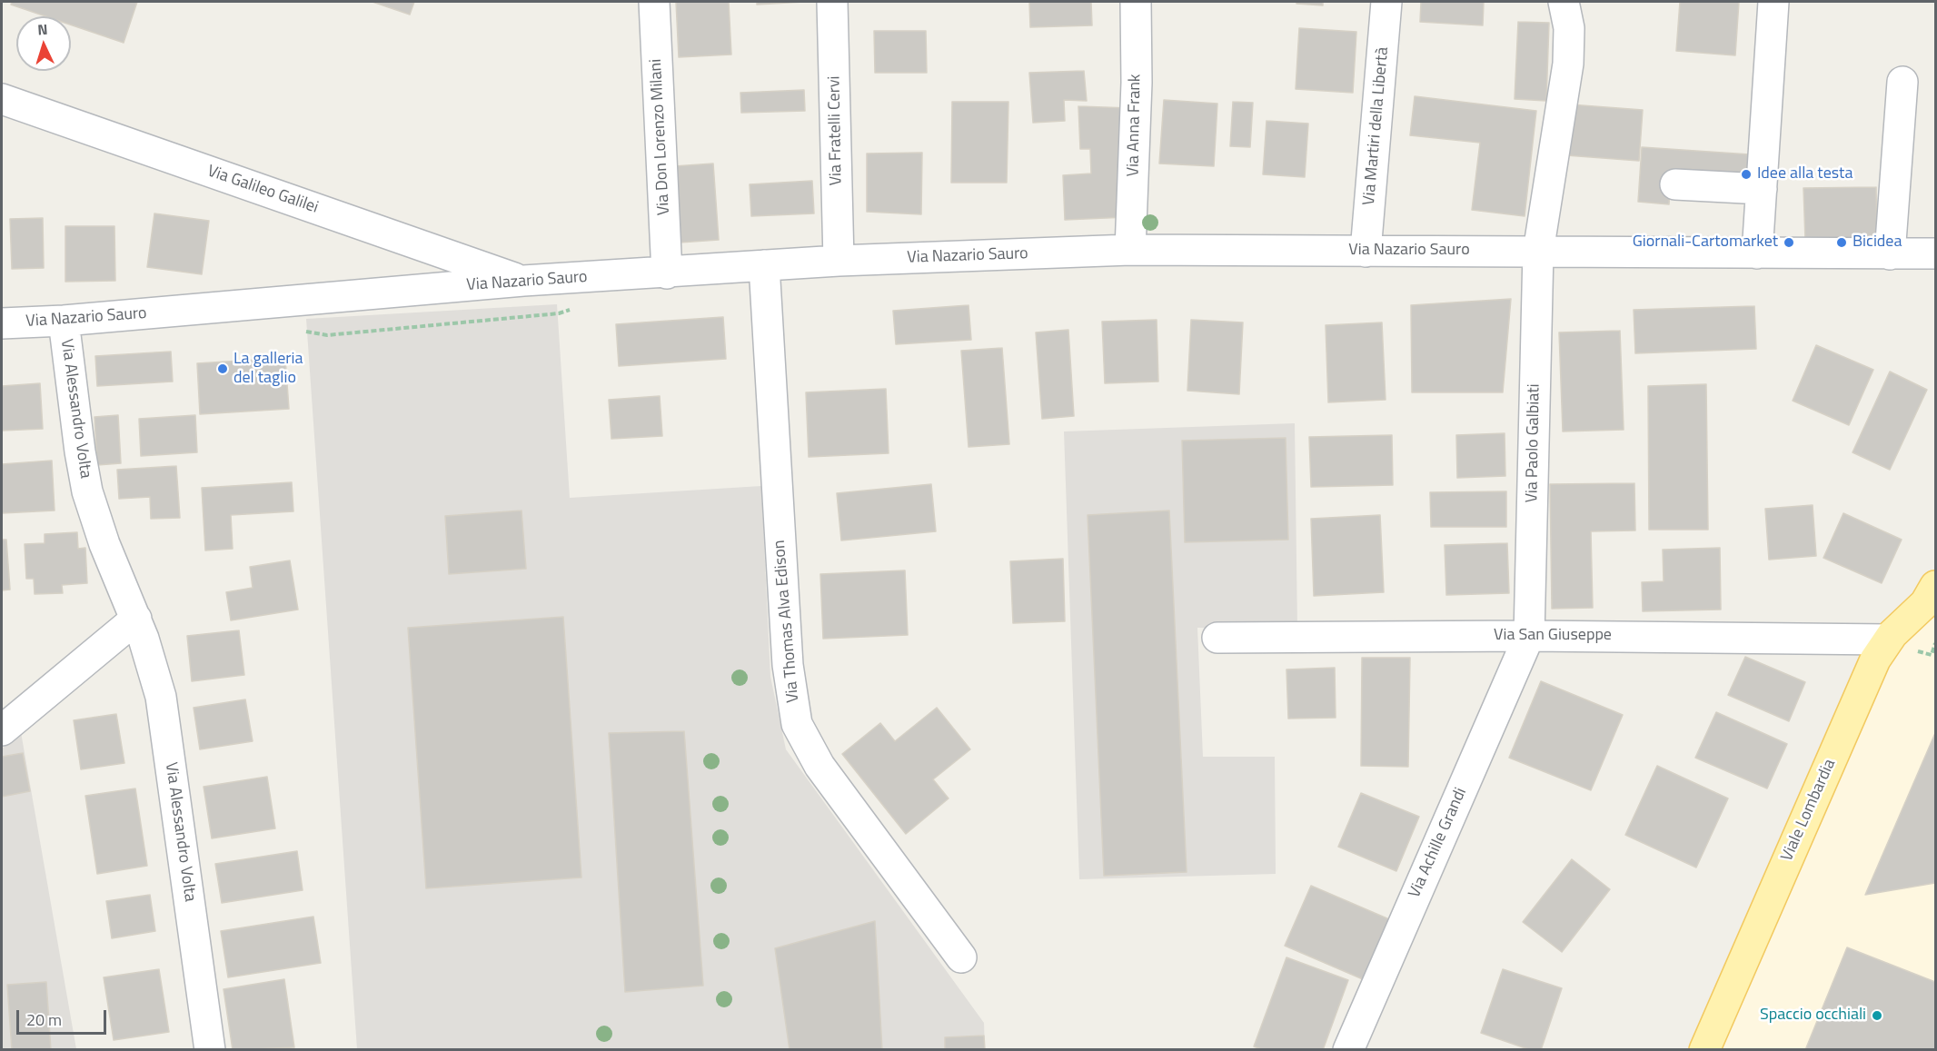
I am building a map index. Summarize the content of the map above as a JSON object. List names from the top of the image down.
{
  "streets": {
    "main road": ["Viale Lombardia"],
    "street": [
      "Via Anna Frank",
      "Via Martiri della Libertà",
      "Via Fratelli Cervi",
      "Via Don Lorenzo Milani",
      "Via Galileo Galilei",
      "Via Nazario Sauro",
      "Via Alessandro Volta",
      "Via Paolo Galbiati",
      "Via Thomas Alva Edison",
      "Via San Giuseppe",
      "Via Achille Grandi"
    ]
  },
  "crossings": [
    ["Via Anna Frank", "Via Nazario Sauro"],
    ["Via Martiri della Libertà", "Via Nazario Sauro"],
    ["Via Fratelli Cervi", "Via Nazario Sauro"],
    ["Via Don Lorenzo Milani", "Via Nazario Sauro"],
    ["Via Galileo Galilei", "Via Nazario Sauro"],
    ["Via Nazario Sauro", "Via Alessandro Volta"],
    ["Via Nazario Sauro", "Via Paolo Galbiati"],
    ["Via Nazario Sauro", "Via Thomas Alva Edison"],
    ["Via Paolo Galbiati", "Via San Giuseppe"],
    ["Via Paolo Galbiati", "Via Achille Grandi"],
    ["Via San Giuseppe", "Viale Lombardia"],
    ["Via San Giuseppe", "Via Achille Grandi"]
  ],
  "places": [
    "Idee alla testa",
    "Giornali-Cartomarket",
    "Bicidea",
    "La galleria del taglio",
    "Spaccio occhiali"
  ],
  "scale_bar": "20 m",
  "north": "top"
}
